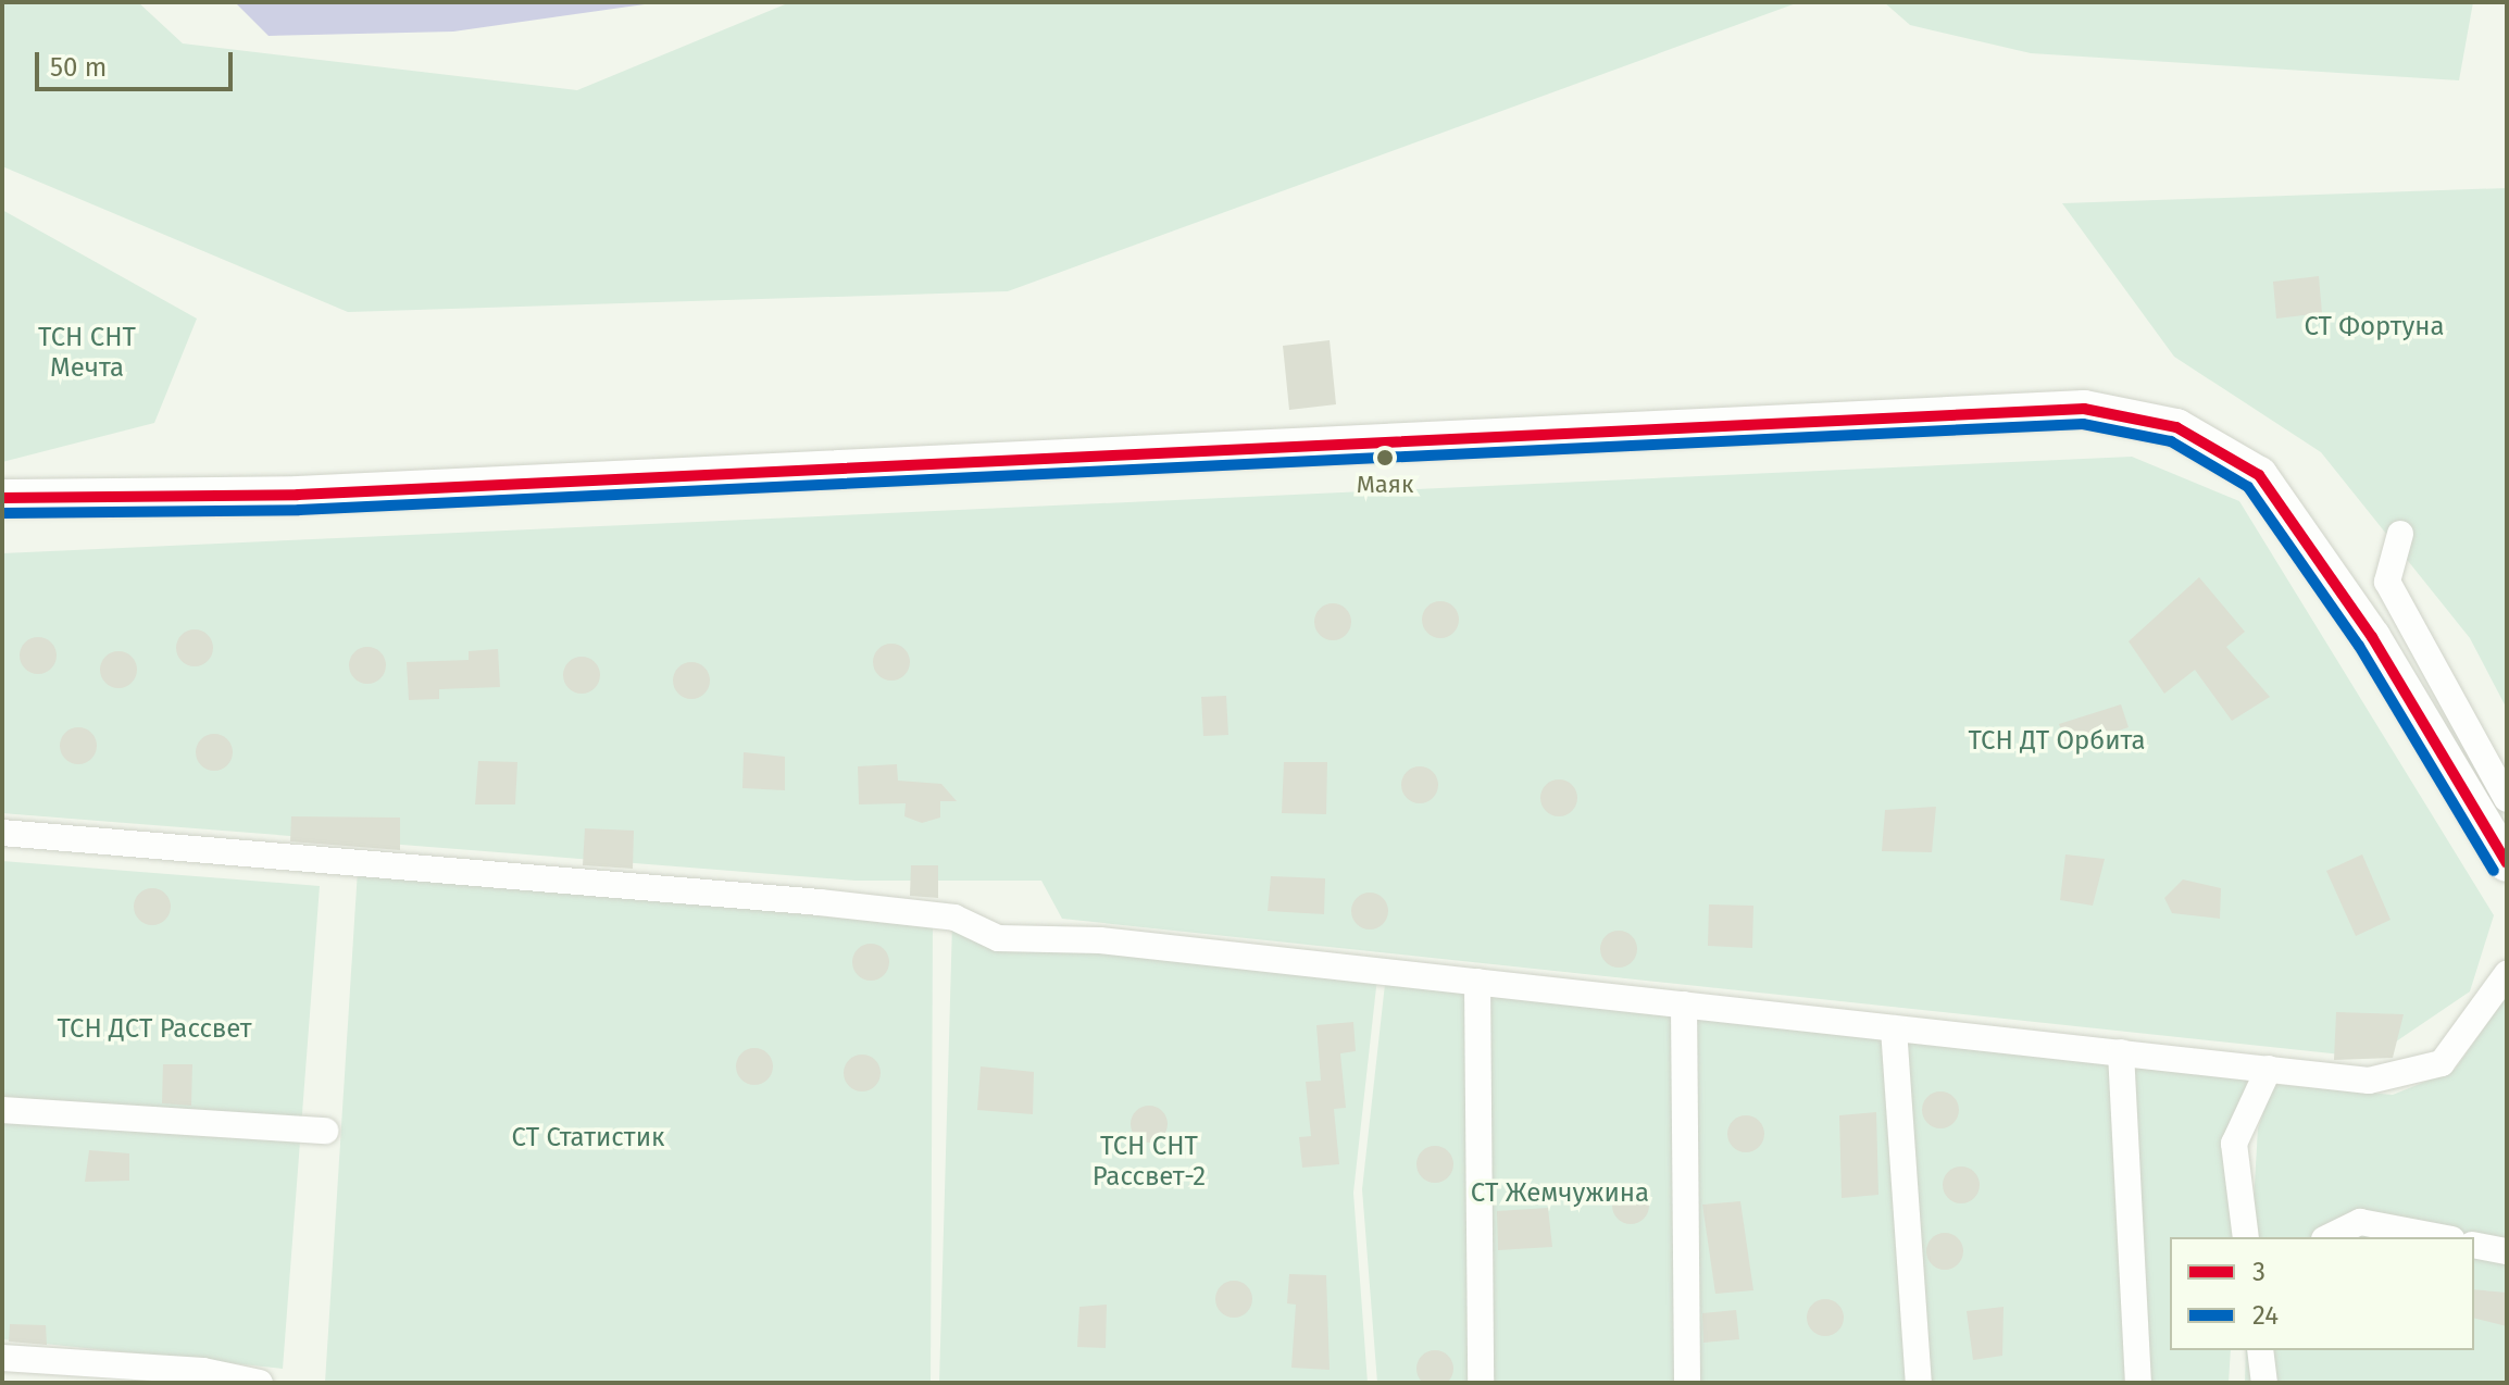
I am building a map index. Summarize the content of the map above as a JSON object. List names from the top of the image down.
{
  "parks": [
    "СТ Фортуна",
    "ТСН СНТ Мечта",
    "ТСН ДТ Орбита",
    "ТСН ДСТ Рассвет",
    "СТ Статистик",
    "ТСН СНТ Рассвет-2",
    "СТ Жемчужина"
  ],
  "places": ["Маяк"],
  "lines": ["transit line 3", "transit line 24"],
  "legend": ["3", "24"],
  "scale_bar": "50 m"
}
